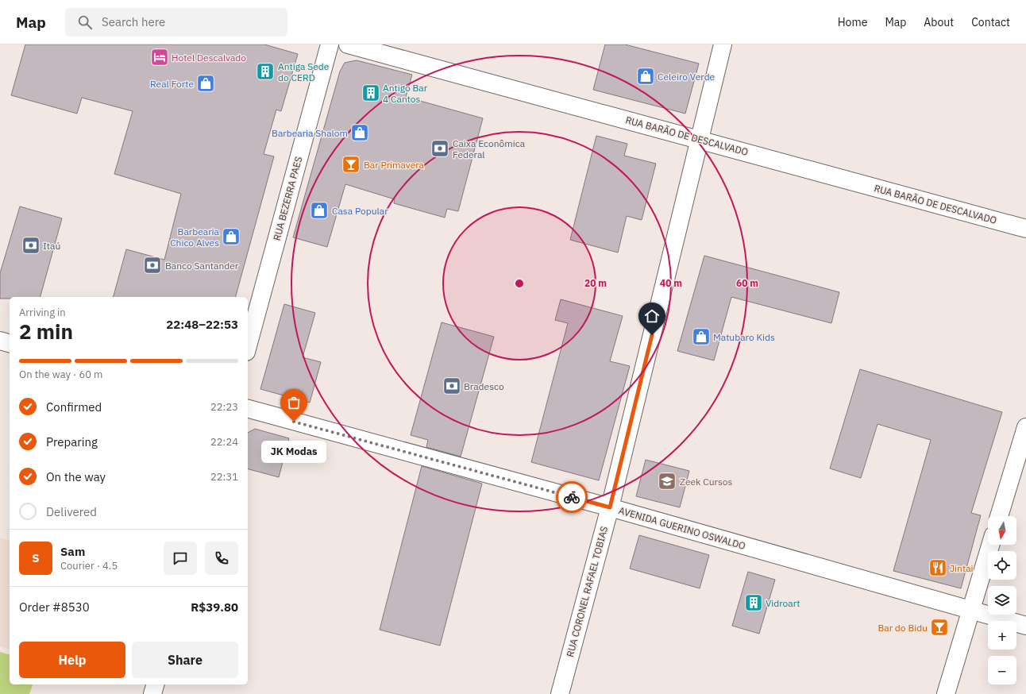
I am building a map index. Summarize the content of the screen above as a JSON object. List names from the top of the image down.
{
  "streets": {
    "street": [
      "RUA BARÃO DE DESCALVADO",
      "RUA BEZERRA PAES",
      "AVENIDA GUERINO OSWALDO",
      "RUA CORONEL RAFAEL TOBIAS"
    ]
  },
  "crossings": [
    ["RUA BARÃO DE DESCALVADO", "RUA CORONEL RAFAEL TOBIAS"],
    ["AVENIDA GUERINO OSWALDO", "RUA CORONEL RAFAEL TOBIAS"]
  ],
  "places": {
    "hotel": ["Hotel Descalvado"],
    "building": ["Antiga Sede do CERD", "Antigo Bar 4 Cantos", "Vidroart"],
    "shop": [
      "Celeiro Verde",
      "Real Forte",
      "Barbearia Shalom",
      "Casa Popular",
      "Barbearia Chico Alves",
      "Matubaro Kids"
    ],
    "bank": [
      "Caixa Econômica Federal",
      "Itaú",
      "Banco Santander",
      "Bradesco"
    ],
    "bar": ["Bar Primavera", "Bar do Bidu"],
    "other": ["JK Modas"],
    "school or university": ["Zeek Cursos"],
    "restaurant": ["Jintai"]
  },
  "north": "bottom",
  "page": {
    "header": "Map",
    "search": "Search here",
    "nav": [
      "Home",
      "Map",
      "About",
      "Contact"
    ],
    "heading": ["2 min", "Arriving in", "22:48–22:53"],
    "panel": [
      "Sam",
      "Courier · 4.5",
      "Order #8530",
      "R$39.80"
    ],
    "bar": "On the way · 60 m",
    "list": [
      ["Confirmed", "22:23"],
      ["Preparing", "22:24"],
      ["On the way", "22:31"],
      "Delivered"
    ],
    "bubble": "JK Modas",
    "map_buttons": ["+", "−"],
    "round": "S",
    "buttons": ["Help", "Share"]
  },
  "rings": ["20 m", "40 m", "60 m"]
}
